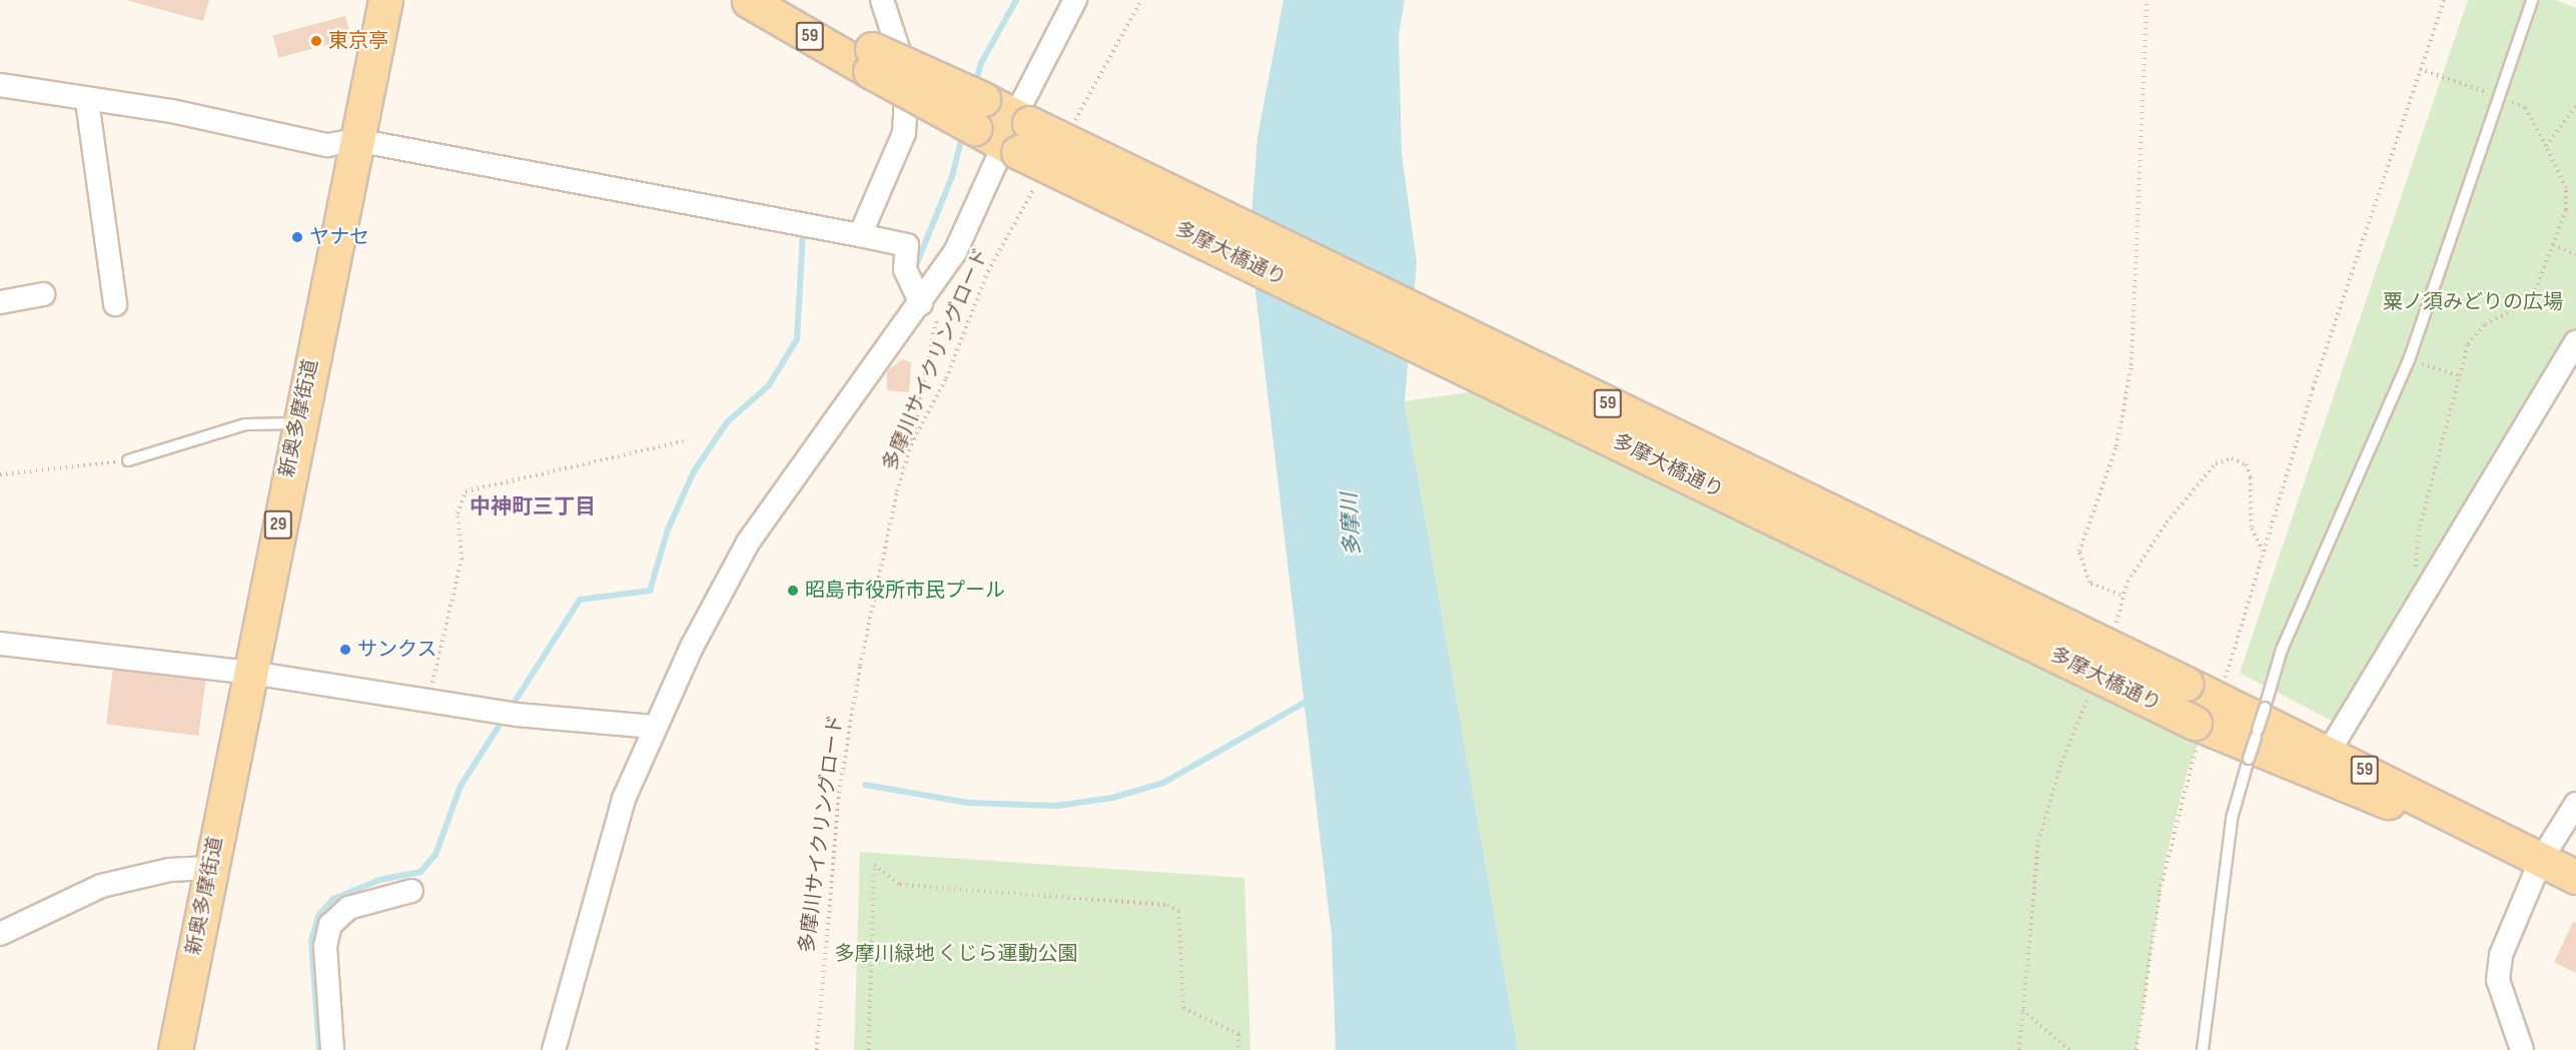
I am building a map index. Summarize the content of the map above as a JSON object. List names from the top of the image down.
{
  "streets": {
    "main road": [
      "59",
      "多摩大橋通り",
      "新奥多摩街道",
      "29"
    ],
    "path": ["多摩川サイクリングロード"]
  },
  "districts": ["中神町三丁目"],
  "water": ["多摩川"],
  "parks": ["粟ノ須みどりの広場", "多摩川緑地 くじら運動公園"],
  "places": [
    "東京亭",
    "ヤナセ",
    "昭島市役所市民プール",
    "サンクス"
  ]
}
